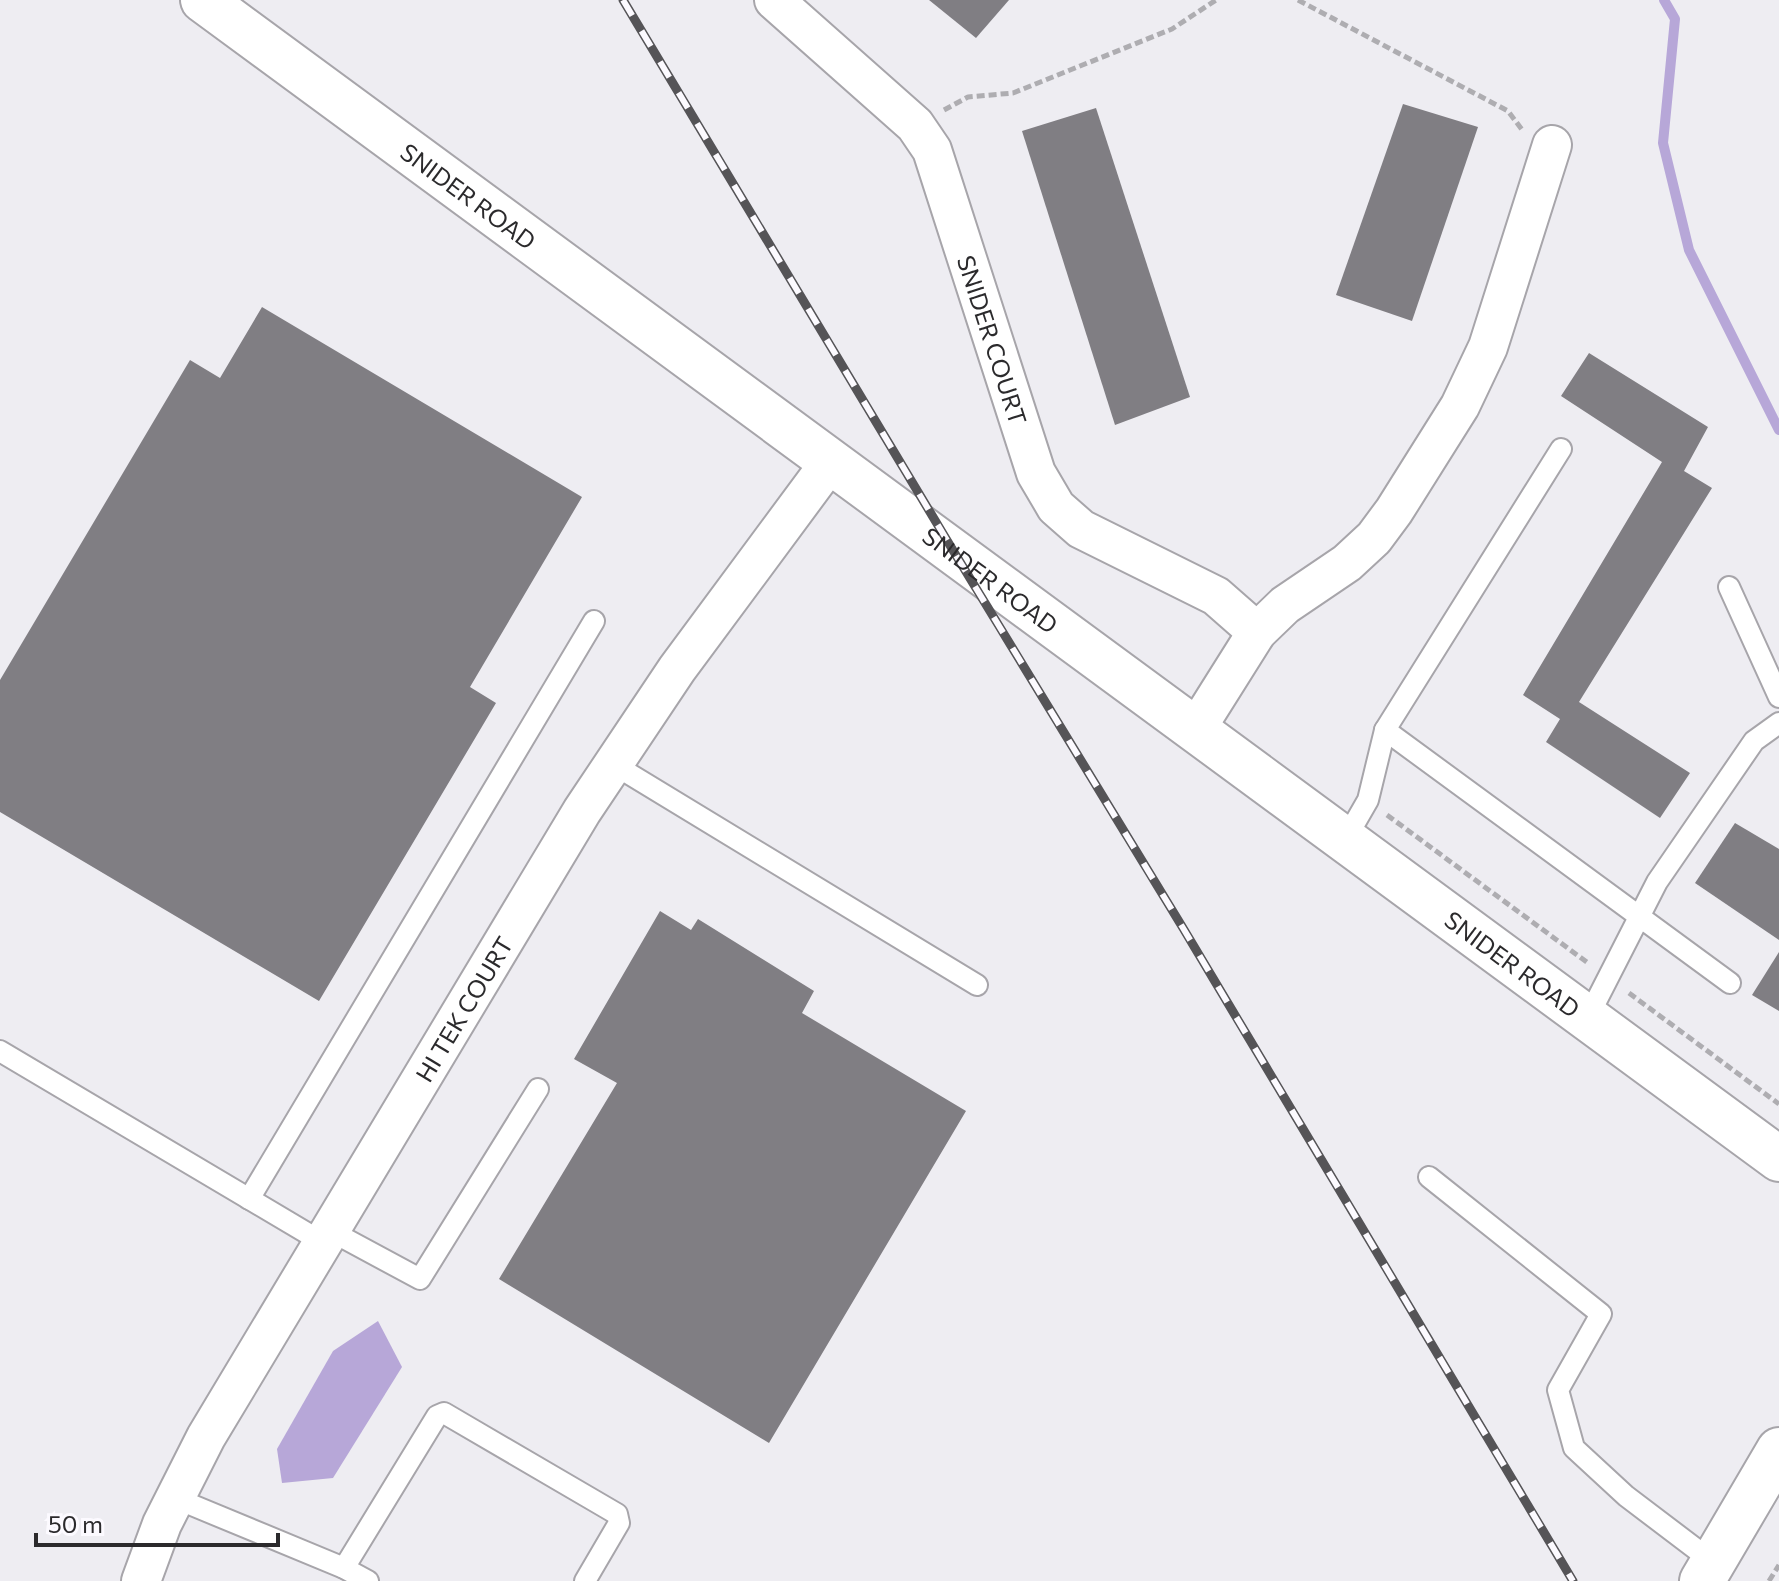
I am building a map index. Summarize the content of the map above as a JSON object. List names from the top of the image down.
{
  "streets": {
    "street": ["SNIDER ROAD", "SNIDER COURT", "HI TEK COURT"]
  },
  "crossings": [
    ["SNIDER ROAD", "HI TEK COURT"]
  ],
  "scale_bar": "50 m"
}
